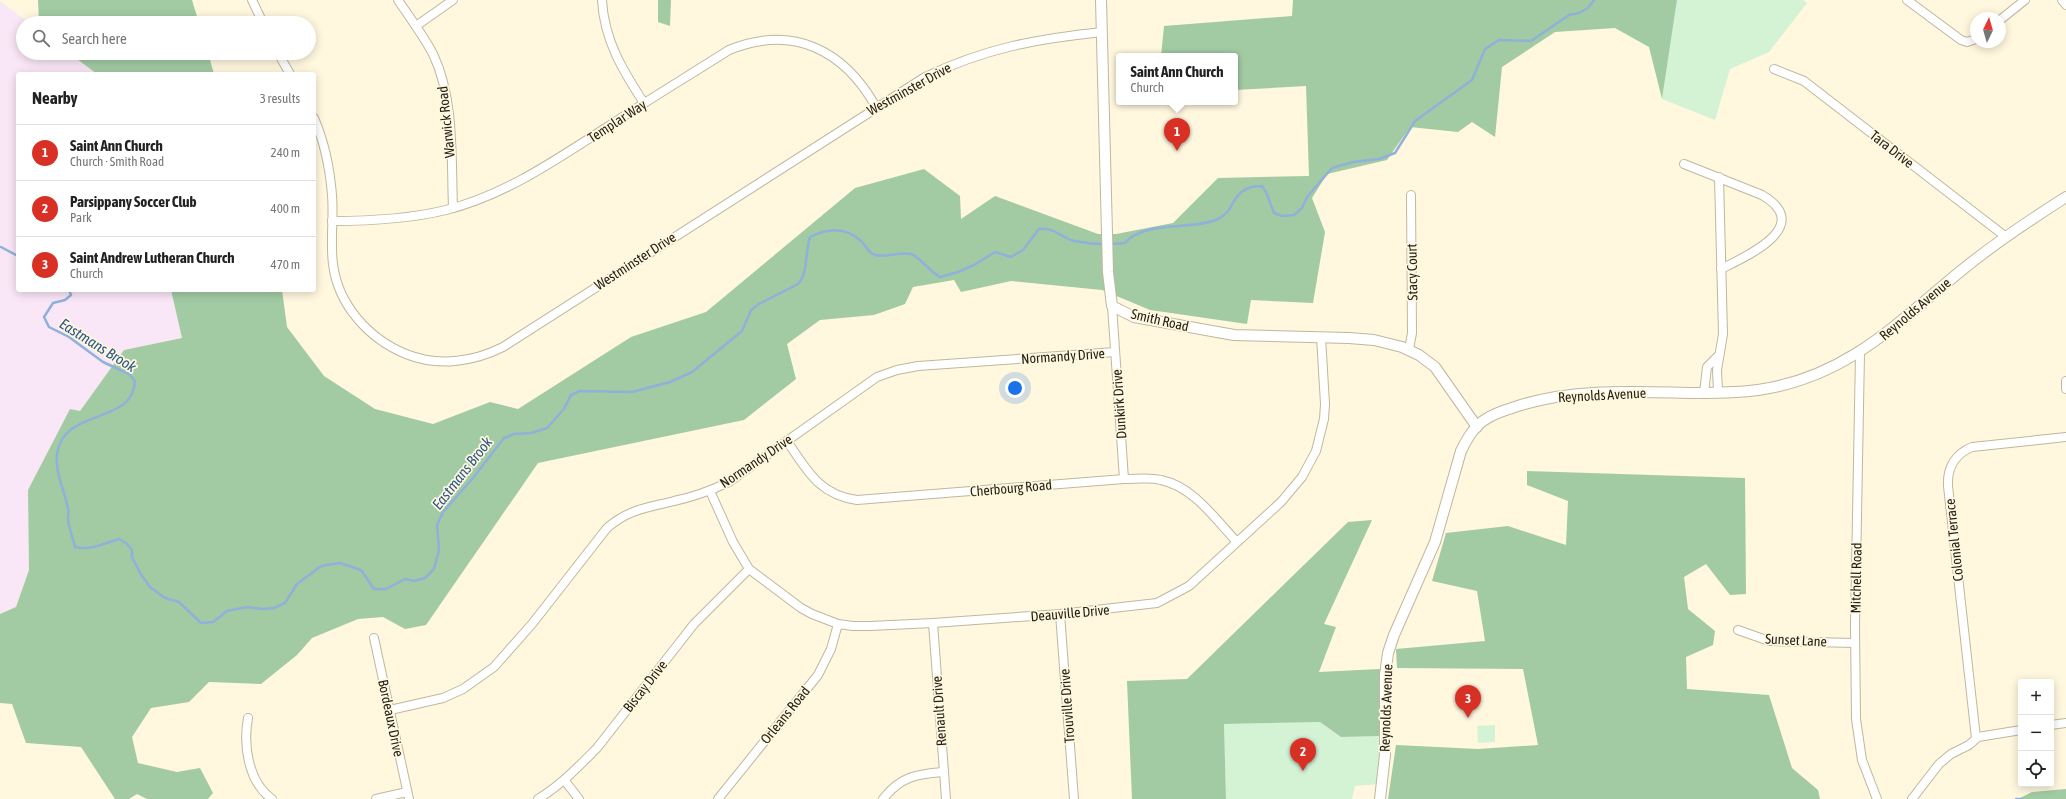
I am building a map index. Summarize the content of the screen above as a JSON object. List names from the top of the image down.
{
  "streets": {
    "street": [
      "Westminster Drive",
      "Templar Way",
      "Warwick Road",
      "Tara Drive",
      "Stacy Court",
      "Reynolds Avenue",
      "Smith Road",
      "Normandy Drive",
      "Dunkirk Drive",
      "Cherbourg Road",
      "Colonial Terrace",
      "Mitchell Road",
      "Deauville Drive",
      "Sunset Lane",
      "Biscay Drive",
      "Trouville Drive",
      "Renault Drive",
      "Orleans Road",
      "Bordeaux Drive"
    ]
  },
  "crossings": [
    ["Westminster Drive", "Templar Way"],
    ["Westminster Drive", "Smith Road"],
    ["Templar Way", "Warwick Road"],
    ["Tara Drive", "Reynolds Avenue"],
    ["Stacy Court", "Smith Road"],
    ["Reynolds Avenue", "Smith Road"],
    ["Reynolds Avenue", "Mitchell Road"],
    ["Smith Road", "Dunkirk Drive"],
    ["Smith Road", "Deauville Drive"],
    ["Normandy Drive", "Dunkirk Drive"],
    ["Normandy Drive", "Cherbourg Road"],
    ["Normandy Drive", "Deauville Drive"],
    ["Normandy Drive", "Bordeaux Drive"],
    ["Dunkirk Drive", "Cherbourg Road"],
    ["Cherbourg Road", "Deauville Drive"],
    ["Mitchell Road", "Sunset Lane"],
    ["Deauville Drive", "Biscay Drive"],
    ["Deauville Drive", "Trouville Drive"],
    ["Deauville Drive", "Renault Drive"],
    ["Deauville Drive", "Orleans Road"]
  ],
  "water": ["Eastmans Brook"],
  "north": "top",
  "page": {
    "search": "Search here",
    "popup": ["Saint Ann Church", "Church"],
    "heading": ["Nearby", "3 results"],
    "pins": ["1", "3", "2"],
    "list": [
      {
        "mark": "1",
        "name": "Saint Ann Church",
        "note": "Church · Smith Road",
        "value": "240 m"
      },
      {
        "mark": "2",
        "name": "Parsippany Soccer Club",
        "note": "Park",
        "value": "400 m"
      },
      {
        "mark": "3",
        "name": "Saint Andrew Lutheran Church",
        "note": "Church",
        "value": "470 m"
      }
    ],
    "map_buttons": ["+", "−"]
  }
}
